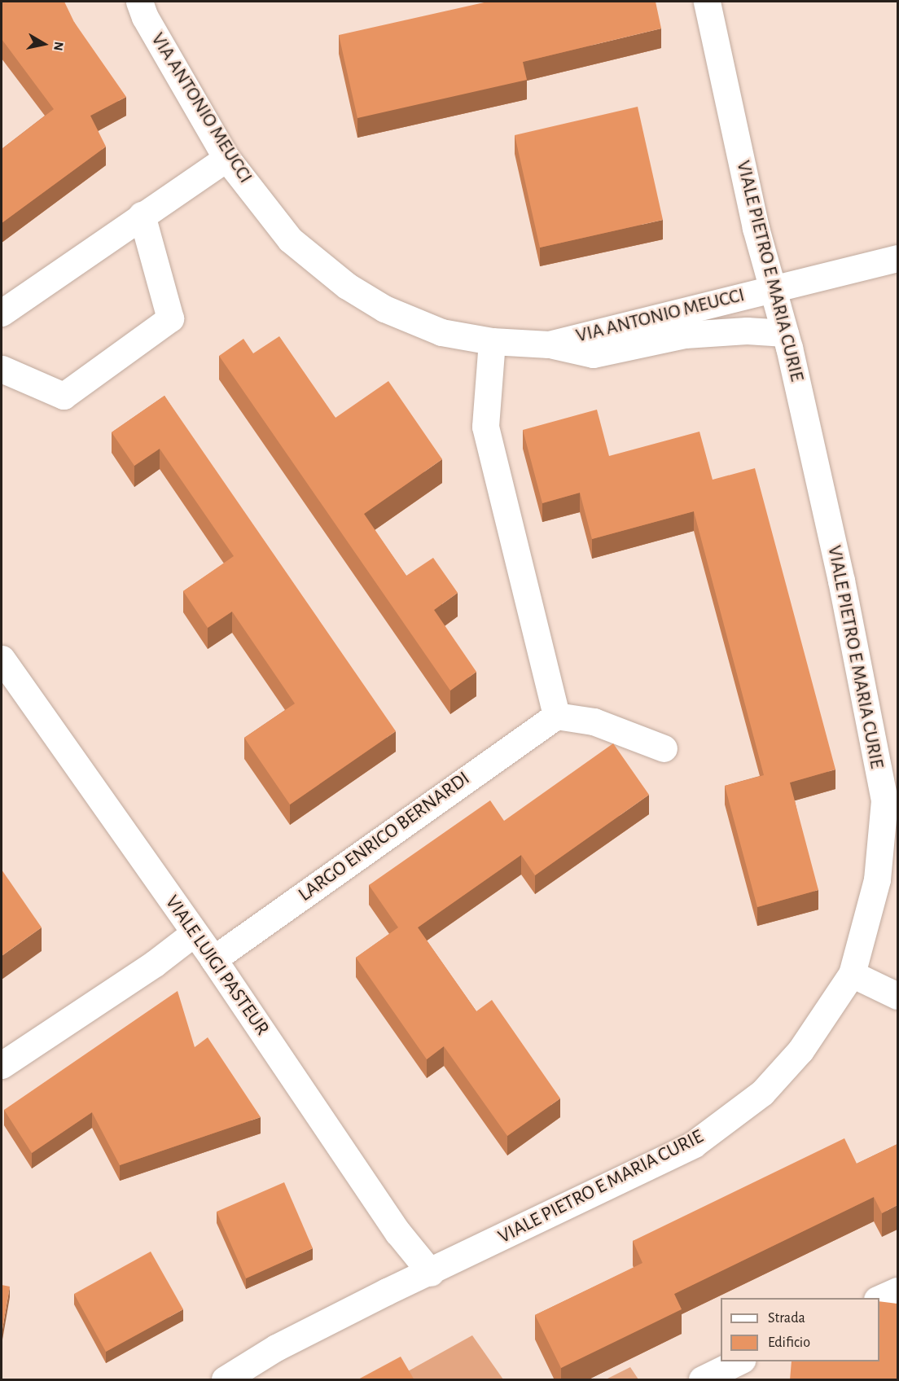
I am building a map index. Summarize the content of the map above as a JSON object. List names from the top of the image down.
{
  "streets": {
    "street": [
      "VIA ANTONIO MEUCCI",
      "VIALE PIETRO E MARIA CURIE",
      "LARGO ENRICO BERNARDI",
      "VIALE LUIGI PASTEUR"
    ]
  },
  "crossings": [
    ["VIA ANTONIO MEUCCI", "VIALE PIETRO E MARIA CURIE"],
    ["VIALE PIETRO E MARIA CURIE", "VIALE LUIGI PASTEUR"],
    ["LARGO ENRICO BERNARDI", "VIALE LUIGI PASTEUR"]
  ],
  "legend": ["Strada", "Edificio"],
  "north": "right"
}
